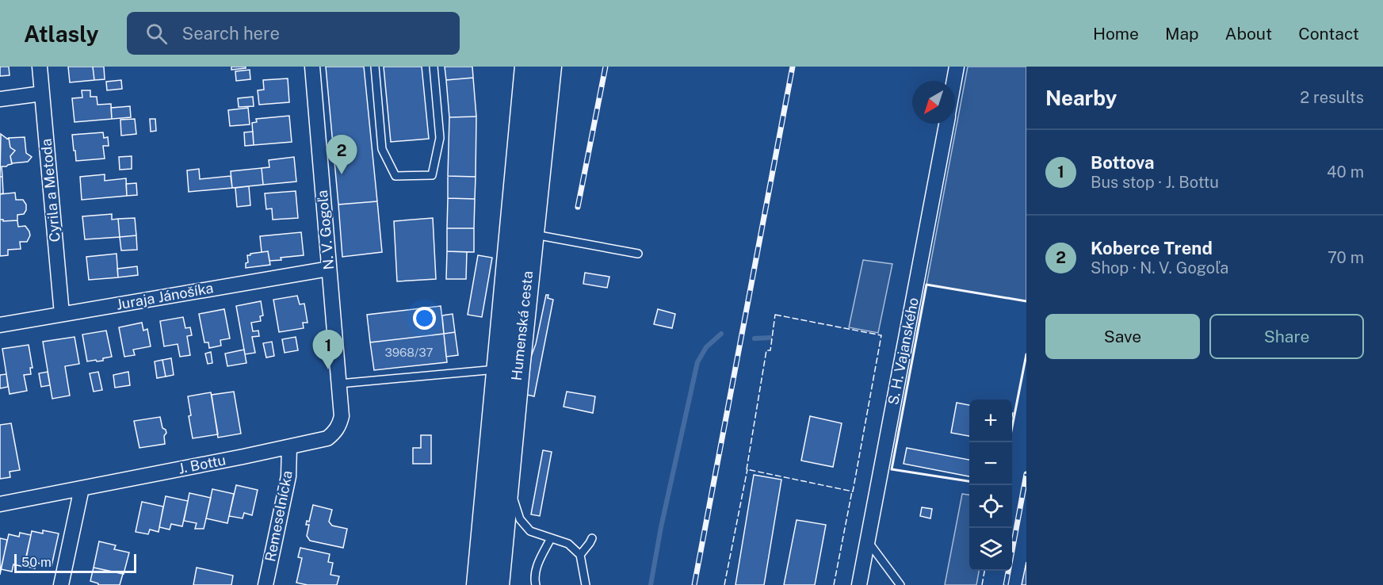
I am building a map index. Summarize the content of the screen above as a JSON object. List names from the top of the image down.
{
  "streets": {
    "main road": ["Humenská cesta"],
    "street": [
      "Cyrila a Metoda",
      "N. V. Gogoľa",
      "Juraja Jánošíka",
      "S. H. Vajanského",
      "J. Bottu",
      "Remeselnícka"
    ]
  },
  "crossings": [
    ["Cyrila a Metoda", "Juraja Jánošíka"],
    ["N. V. Gogoľa", "Juraja Jánošíka"],
    ["N. V. Gogoľa", "J. Bottu"],
    ["J. Bottu", "Remeselnícka"]
  ],
  "house_numbers": ["3968/37"],
  "scale_bar": "50 m",
  "north": "bottom left",
  "page": {
    "header": "Atlasly",
    "search": "Search here",
    "nav": [
      "Home",
      "Map",
      "About",
      "Contact"
    ],
    "heading": ["Nearby", "2 results"],
    "list": [
      {
        "mark": "1",
        "name": "Bottova",
        "note": "Bus stop · J. Bottu",
        "value": "40 m"
      },
      {
        "mark": "2",
        "name": "Koberce Trend",
        "note": "Shop · N. V. Gogoľa",
        "value": "70 m"
      }
    ],
    "pins": ["2", "1"],
    "buttons": ["Save", "Share"],
    "map_buttons": ["+", "−"],
    "scale": "50 m"
  }
}
